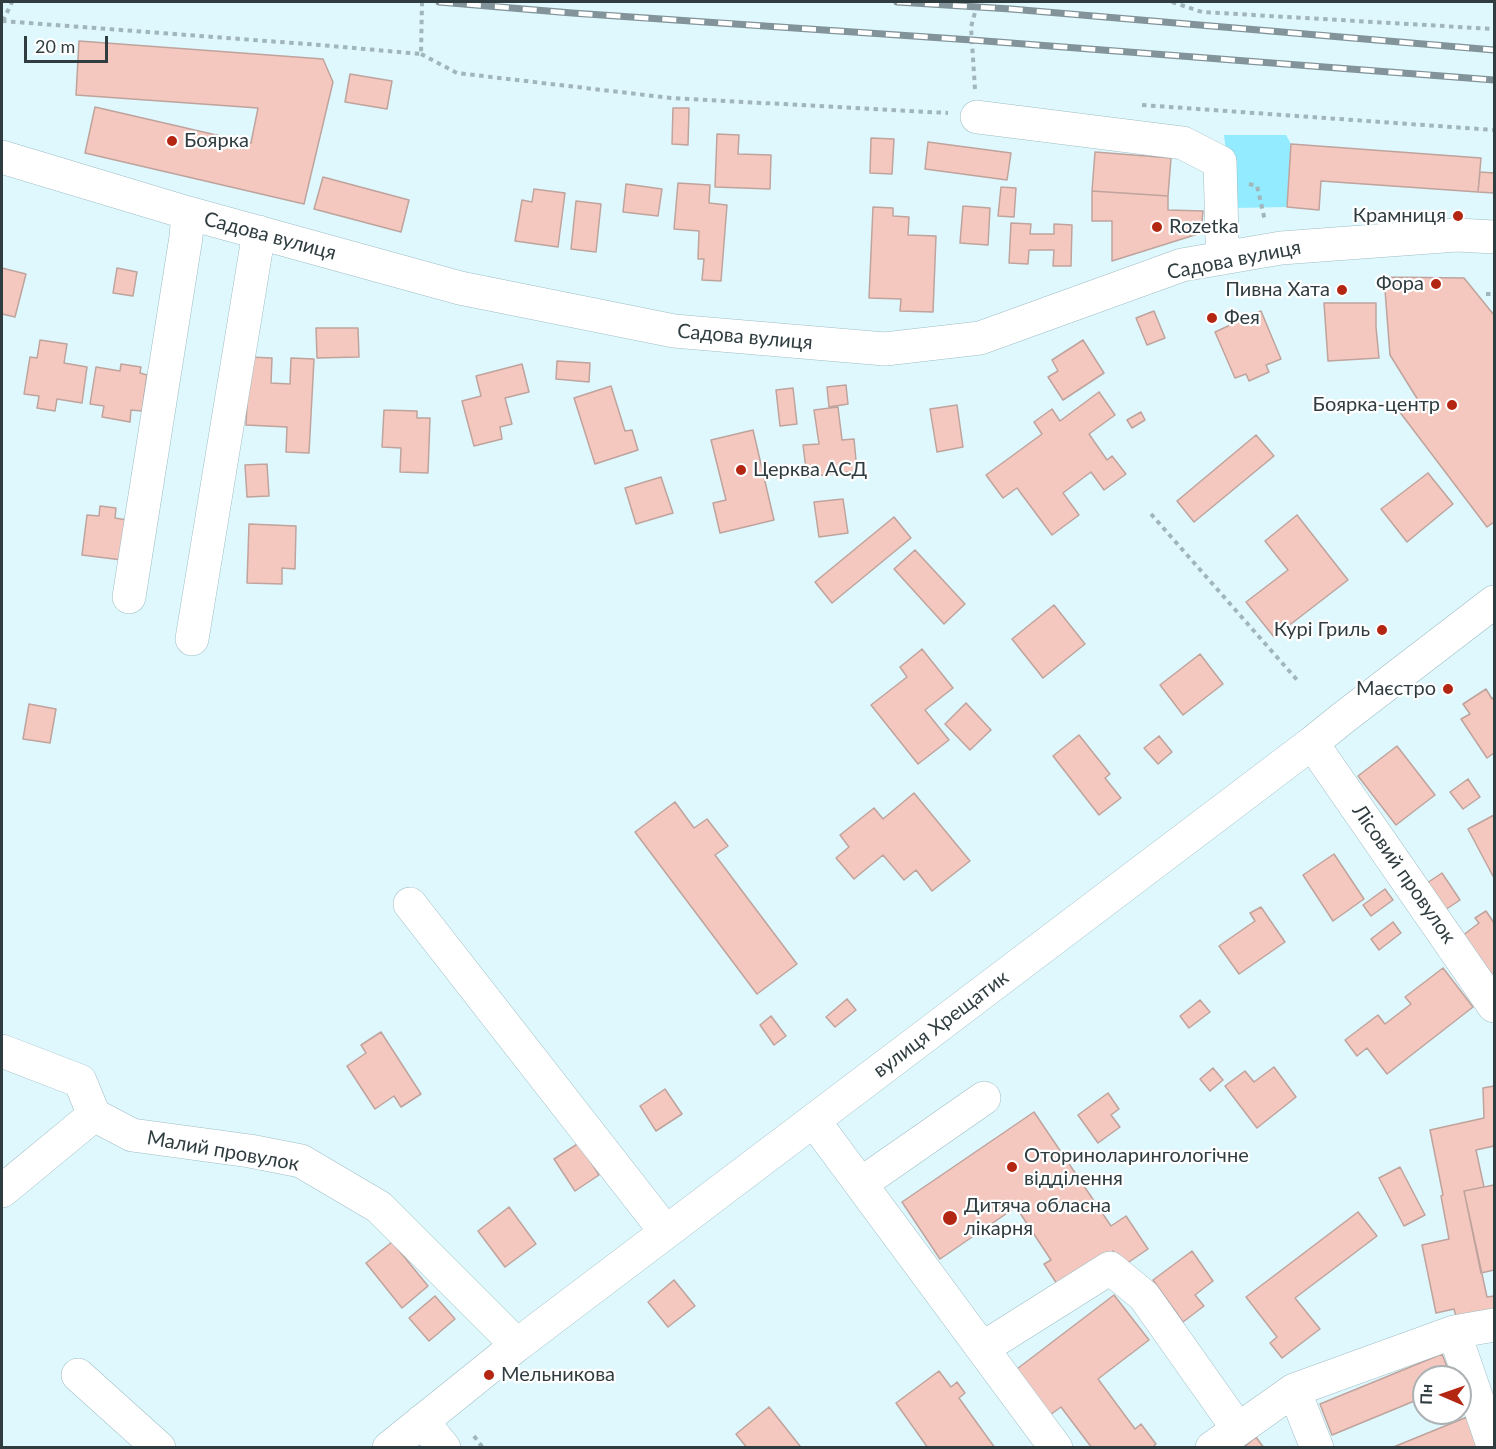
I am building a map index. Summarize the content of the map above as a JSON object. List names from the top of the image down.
{
  "streets": {
    "street": [
      "Садова вулиця",
      "Лісовий провулок",
      "вулиця Хрещатик",
      "Малий провулок"
    ]
  },
  "crossings": [
    ["Лісовий провулок", "вулиця Хрещатик"],
    ["вулиця Хрещатик", "Малий провулок"]
  ],
  "places": [
    "Боярка",
    "Крамниця",
    "Rozetka",
    "Фора",
    "Пивна Хата",
    "Фея",
    "Боярка-центр",
    "Церква АСД",
    "Курі Гриль",
    "Маєстро",
    "Оториноларингологічне відділення",
    "Дитяча обласна лікарня",
    "Мельникова"
  ],
  "scale_bar": "20 m",
  "north": "left"
}
